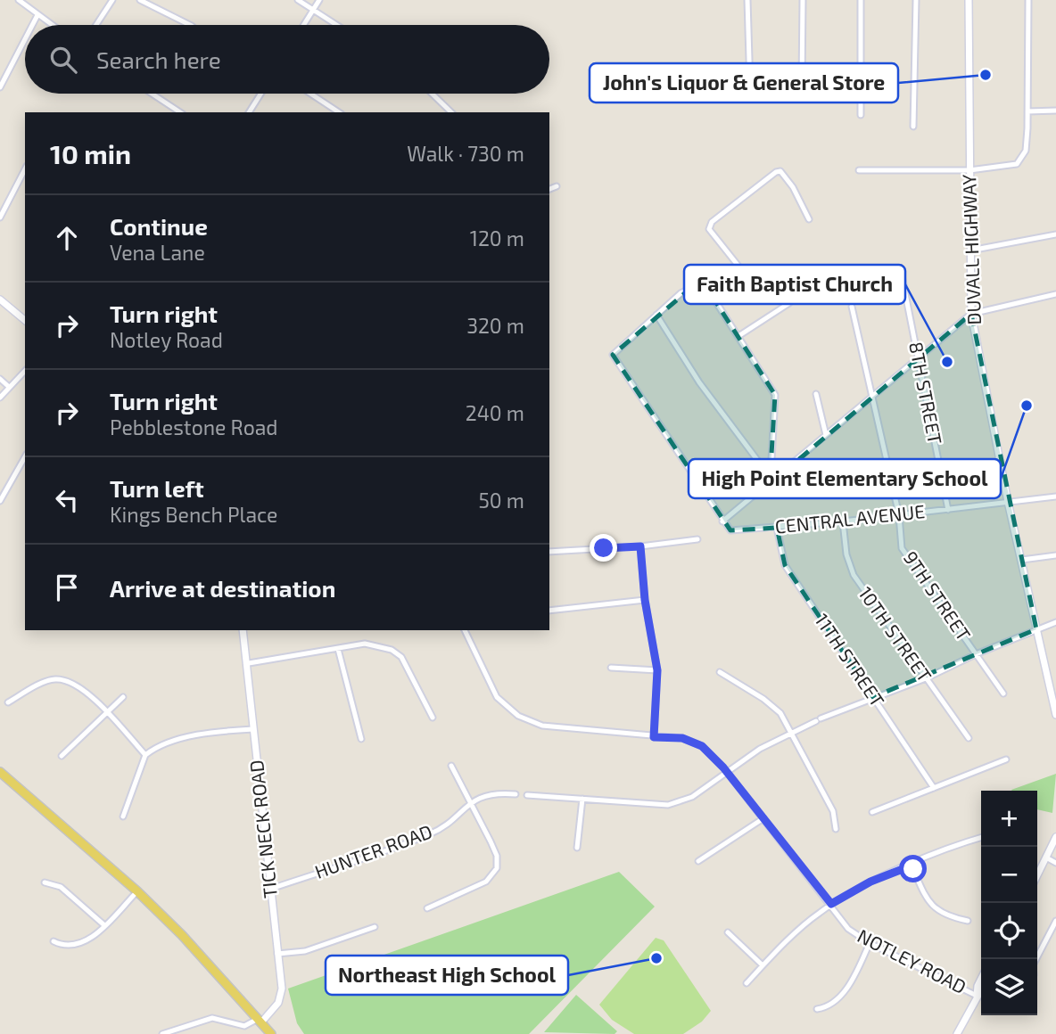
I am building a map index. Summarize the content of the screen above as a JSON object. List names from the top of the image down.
{
  "streets": {
    "street": [
      "DUVALL HIGHWAY",
      "8TH STREET",
      "CENTRAL AVENUE",
      "9TH STREET",
      "10TH STREET",
      "11TH STREET",
      "TICK NECK ROAD",
      "HUNTER ROAD",
      "NOTLEY ROAD"
    ]
  },
  "crossings": [
    ["DUVALL HIGHWAY", "CENTRAL AVENUE"],
    ["8TH STREET", "CENTRAL AVENUE"],
    ["CENTRAL AVENUE", "9TH STREET"],
    ["CENTRAL AVENUE", "10TH STREET"],
    ["CENTRAL AVENUE", "11TH STREET"],
    ["TICK NECK ROAD", "HUNTER ROAD"]
  ],
  "places": [
    "John's Liquor & General Store",
    "Faith Baptist Church",
    "High Point Elementary School",
    "Northeast High School"
  ],
  "page": {
    "search": "Search here",
    "heading": ["10 min", "Walk · 730 m"],
    "list": [
      ["Continue", "Vena Lane", "120 m"],
      ["Turn right", "Notley Road", "320 m"],
      ["Turn right", "Pebblestone Road", "240 m"],
      ["Turn left", "Kings Bench Place", "50 m"],
      "Arrive at destination"
    ],
    "map_buttons": ["+", "−"]
  }
}
